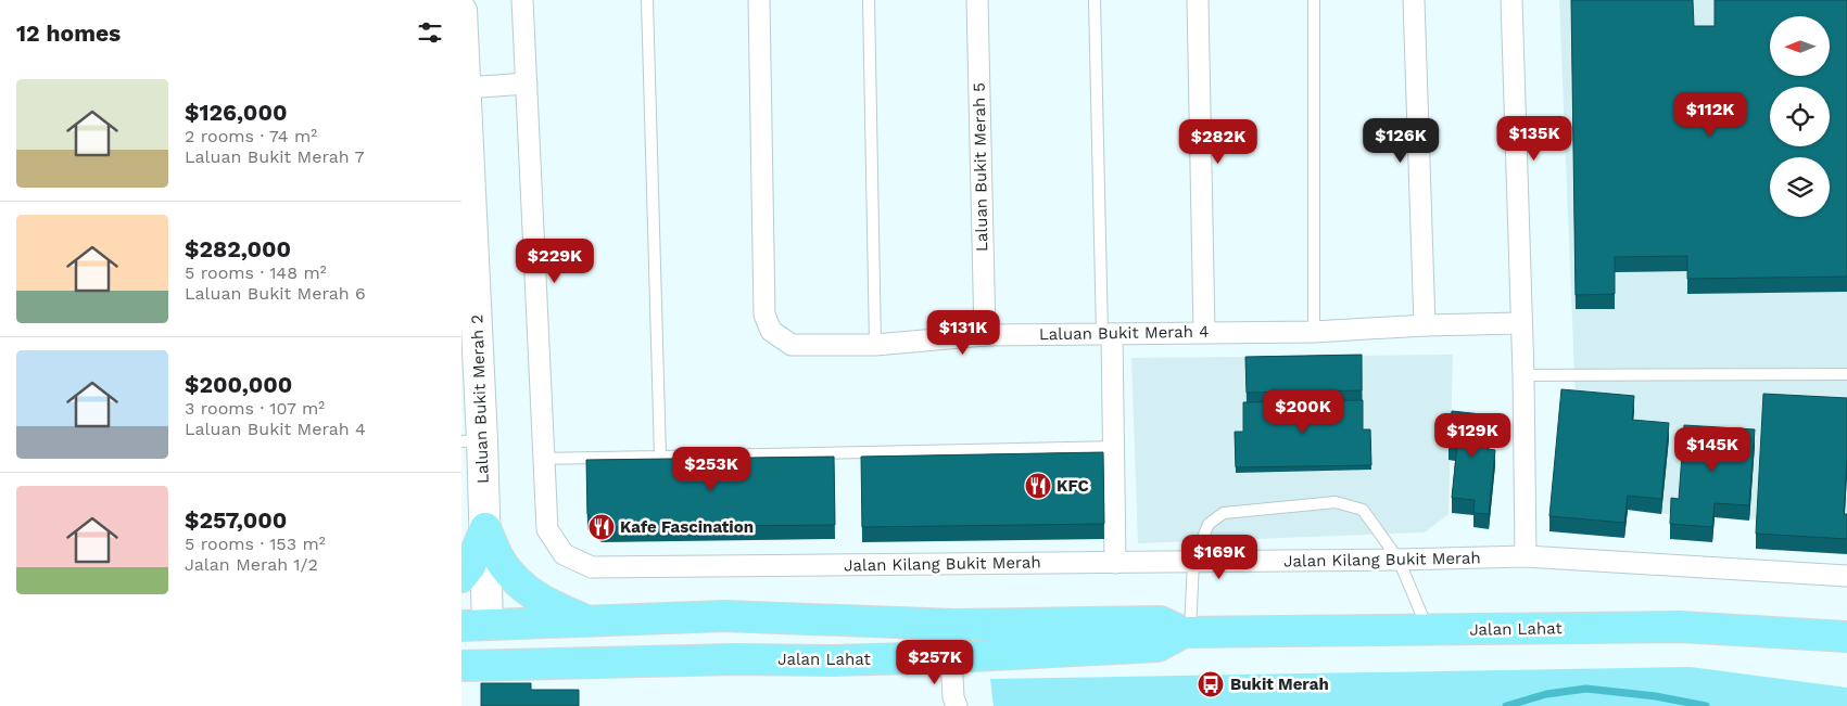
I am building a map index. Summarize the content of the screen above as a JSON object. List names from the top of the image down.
{
  "streets": {
    "main road": ["Jalan Lahat"],
    "street": [
      "Laluan Bukit Merah 5",
      "Laluan Bukit Merah 4",
      "Laluan Bukit Merah 2",
      "Jalan Kilang Bukit Merah"
    ]
  },
  "crossings": [
    ["Laluan Bukit Merah 5", "Laluan Bukit Merah 4"],
    ["Laluan Bukit Merah 2", "Jalan Lahat"]
  ],
  "places": {
    "restaurant": ["KFC", "Kafe Fascination"],
    "bus stop": ["Bukit Merah"]
  },
  "north": "left",
  "page": {
    "heading": "12 homes",
    "list": [
      {
        "name": "$126,000",
        "note": "2 rooms · 74 m² · Laluan Bukit Merah 7"
      },
      {
        "name": "$282,000",
        "note": "5 rooms · 148 m² · Laluan Bukit Merah 6"
      },
      {
        "name": "$200,000",
        "note": "3 rooms · 107 m² · Laluan Bukit Merah 4"
      },
      {
        "name": "$257,000",
        "note": "5 rooms · 153 m² · Jalan Merah 1/2"
      }
    ],
    "price": [
      "$112K",
      "$135K",
      "$126K",
      "$282K",
      "$229K",
      "$131K",
      "$200K",
      "$129K",
      "$145K",
      "$253K",
      "$169K",
      "$257K"
    ]
  }
}
